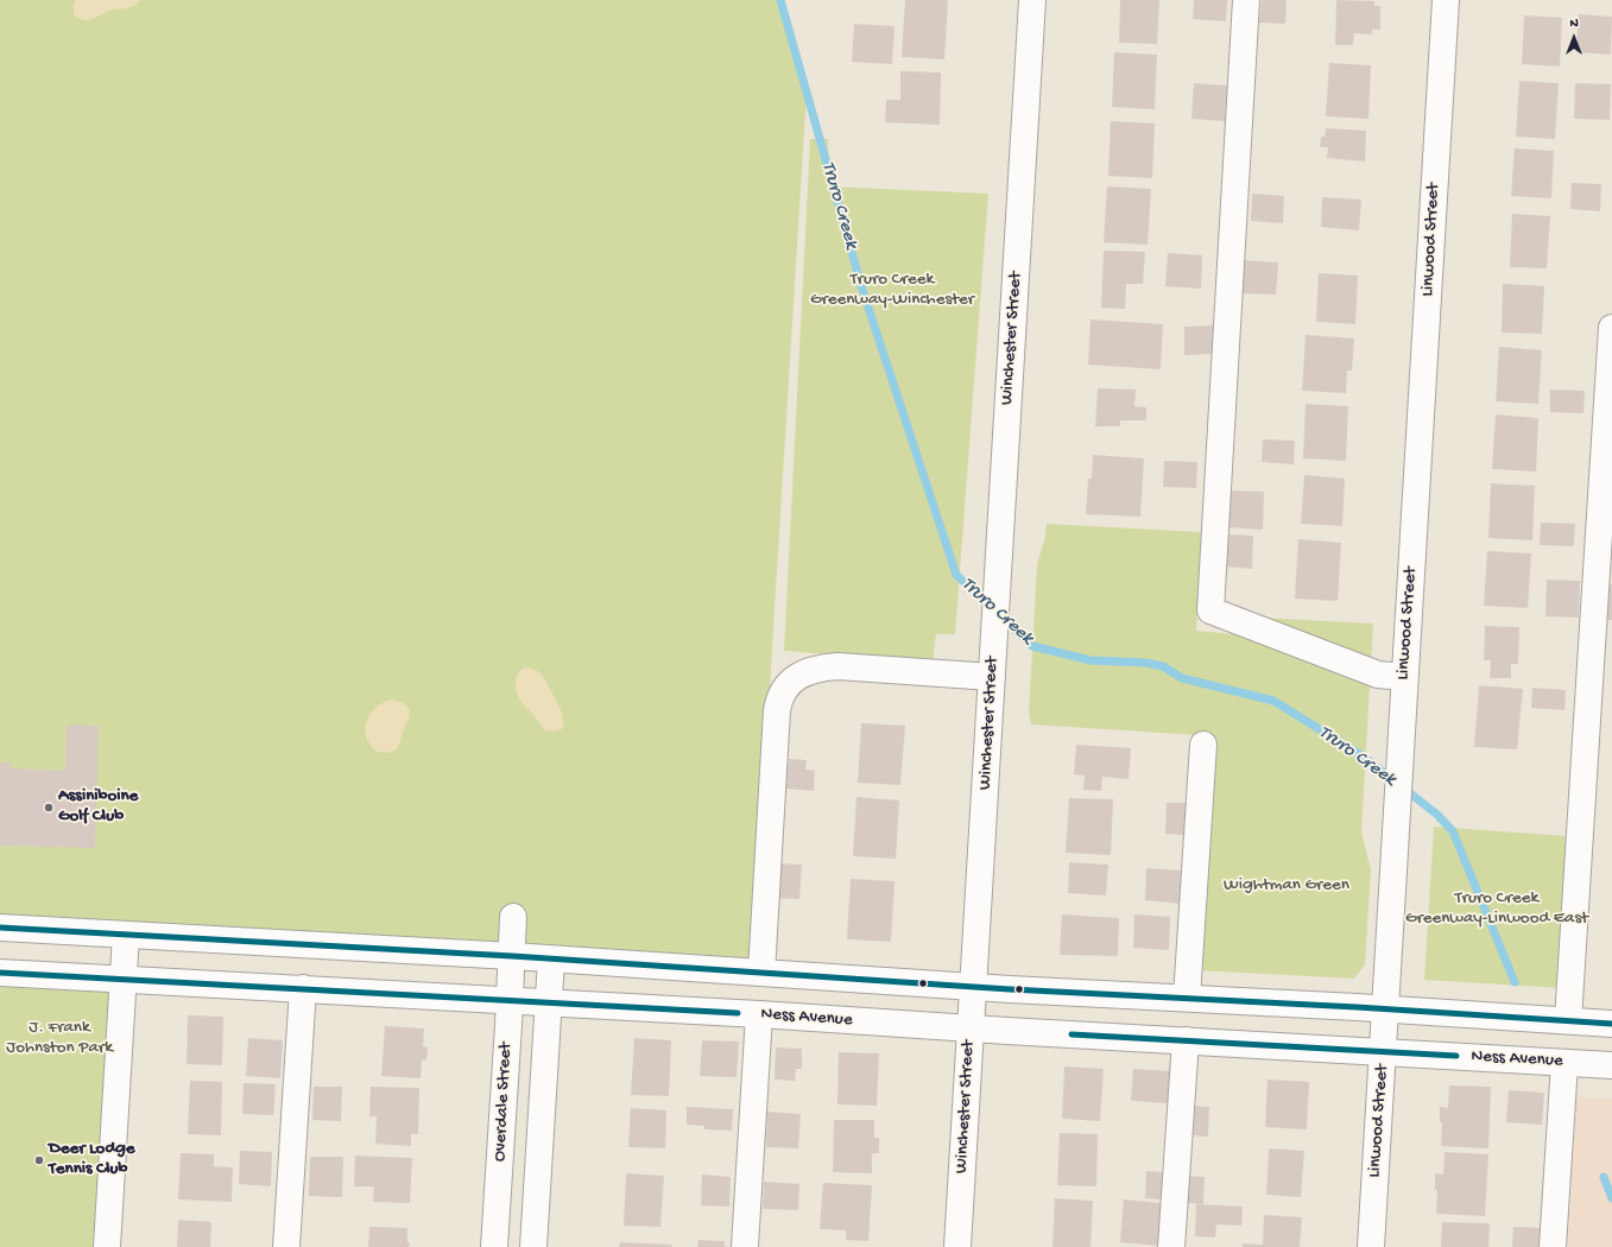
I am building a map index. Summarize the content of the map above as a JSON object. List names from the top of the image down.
{
  "streets": {
    "street": [
      "Linwood Street",
      "Winchester Street",
      "Ness Avenue",
      "Overdale Street"
    ]
  },
  "crossings": [
    ["Linwood Street", "Ness Avenue"],
    ["Winchester Street", "Ness Avenue"],
    ["Ness Avenue", "Overdale Street"]
  ],
  "water": ["Truro Creek"],
  "parks": [
    "Truro Creek Greenway-Winchester",
    "Wightman Green",
    "Truro Creek Greenway-Linwood East",
    "J. Frank Johnston Park"
  ],
  "places": ["Assiniboine Golf Club", "Deer Lodge Tennis Club"],
  "north": "top"
}
